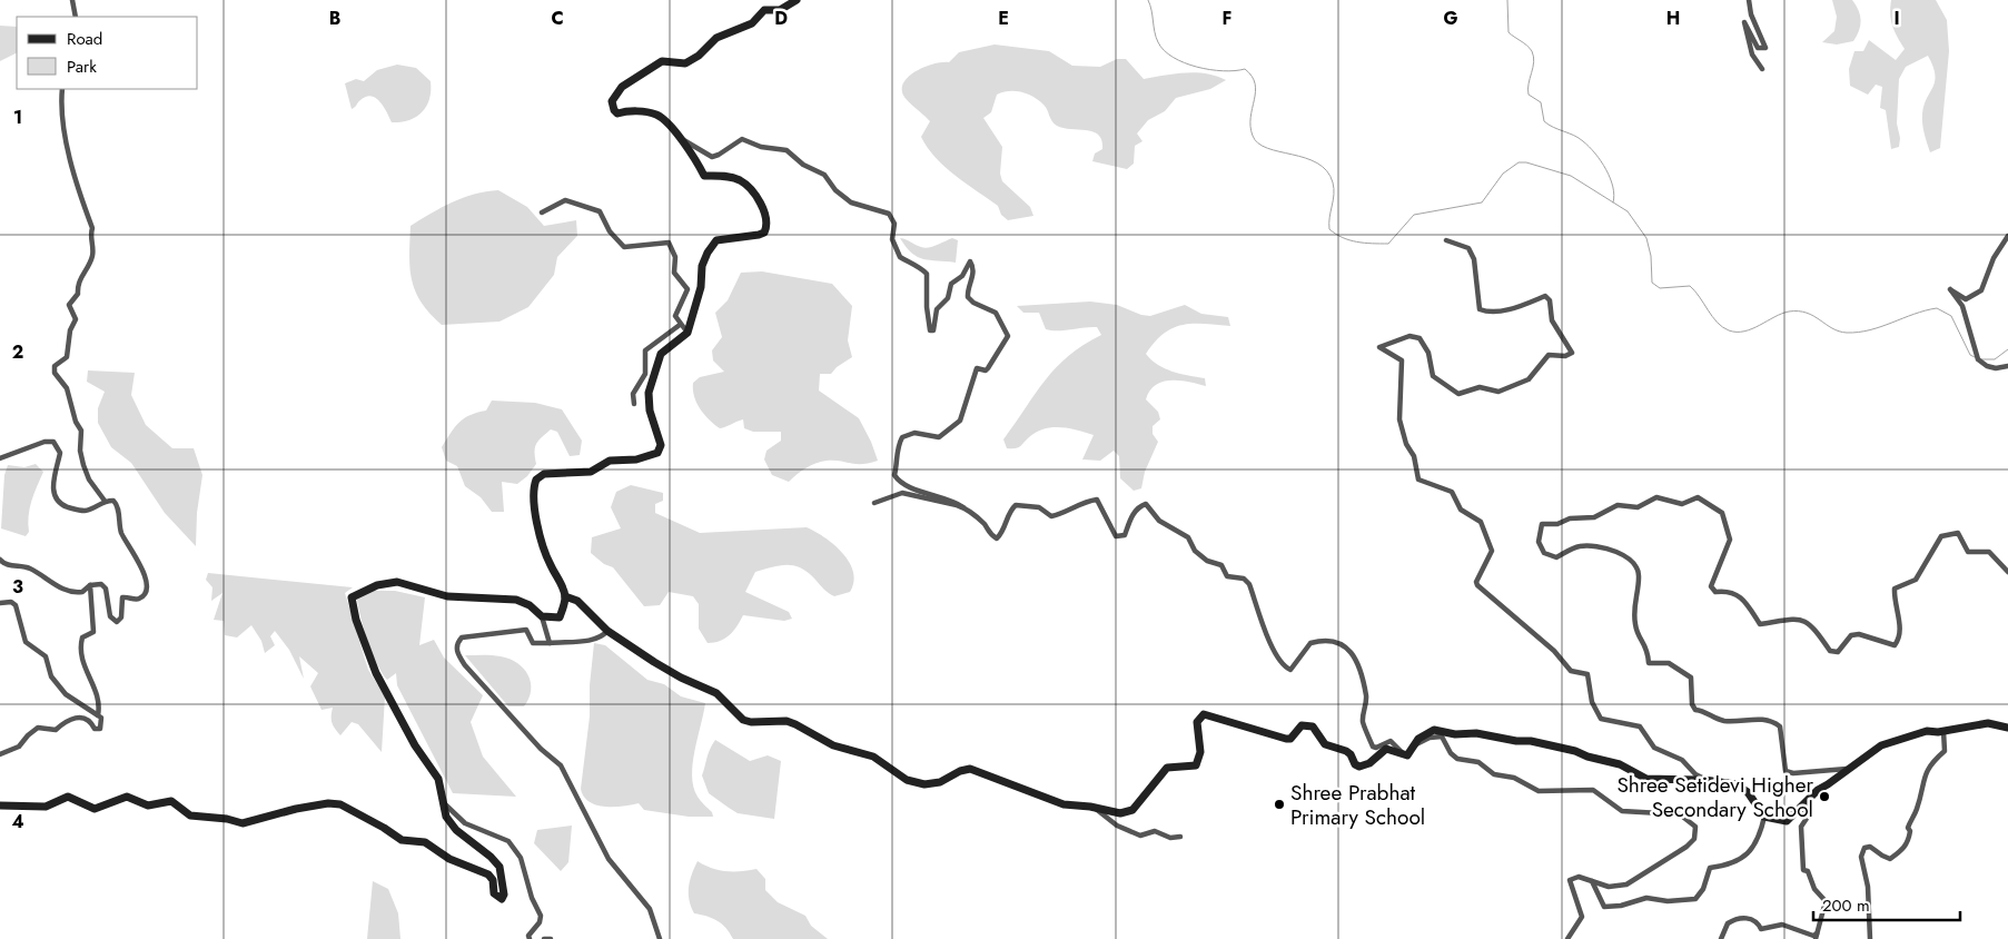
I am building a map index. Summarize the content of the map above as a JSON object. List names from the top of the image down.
{
  "places": ["Shree Setidevi Higher Secondary School", "Shree Prabhat Primary School"],
  "legend": ["Road", "Park"],
  "scale_bar": "200 m",
  "grid": {
    "columns": [
      "B",
      "C",
      "D",
      "E",
      "F",
      "G",
      "H",
      "I"
    ],
    "rows": [
      "1",
      "2",
      "3",
      "4"
    ]
  }
}
